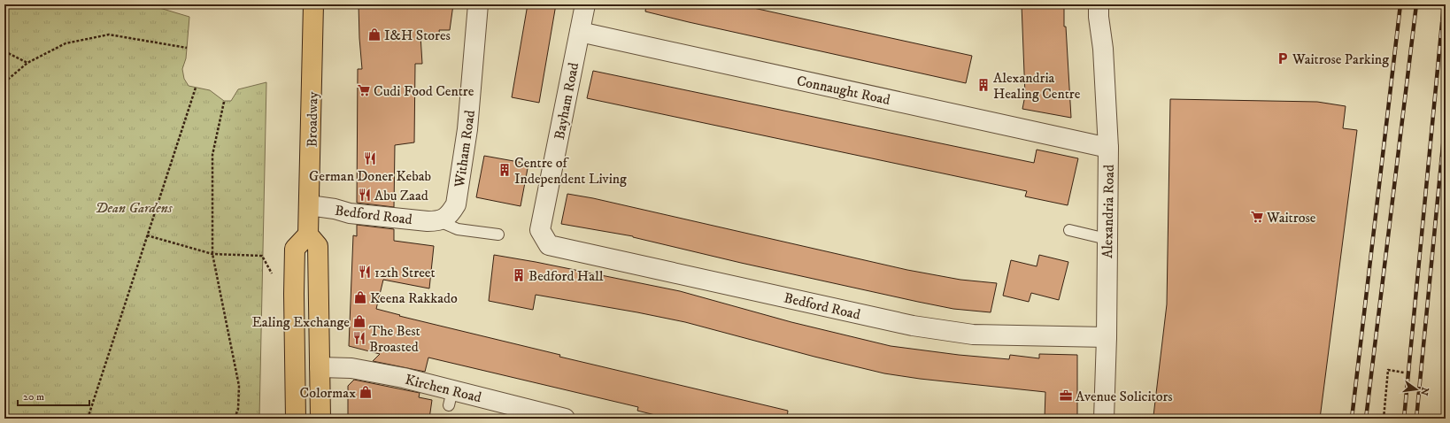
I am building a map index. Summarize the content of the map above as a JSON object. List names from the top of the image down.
{
  "streets": {
    "main road": ["Broadway"],
    "street": [
      "Connaught Road",
      "Bayham Road",
      "Witham Road",
      "Alexandria Road",
      "Bedford Road",
      "Kirchen Road"
    ]
  },
  "crossings": [
    ["Connaught Road", "Bayham Road"],
    ["Connaught Road", "Alexandria Road"],
    ["Bayham Road", "Bedford Road"],
    ["Broadway", "Bedford Road"],
    ["Witham Road", "Bedford Road"],
    ["Alexandria Road", "Bedford Road"]
  ],
  "parks": ["Dean Gardens"],
  "places": {
    "shop": [
      "I&H Stores",
      "Keena Rakkado",
      "Ealing Exchange",
      "Colormax"
    ],
    "parking": ["Waitrose Parking"],
    "building": ["Alexandria Healing Centre", "Centre of Independent Living", "Bedford Hall"],
    "supermarket": ["Cudi Food Centre", "Waitrose"],
    "restaurant": [
      "German Doner Kebab",
      "Abu Zaad",
      "12th Street",
      "The Best Broasted"
    ],
    "office": ["Avenue Solicitors"]
  },
  "scale_bar": "20 m",
  "north": "right"
}
